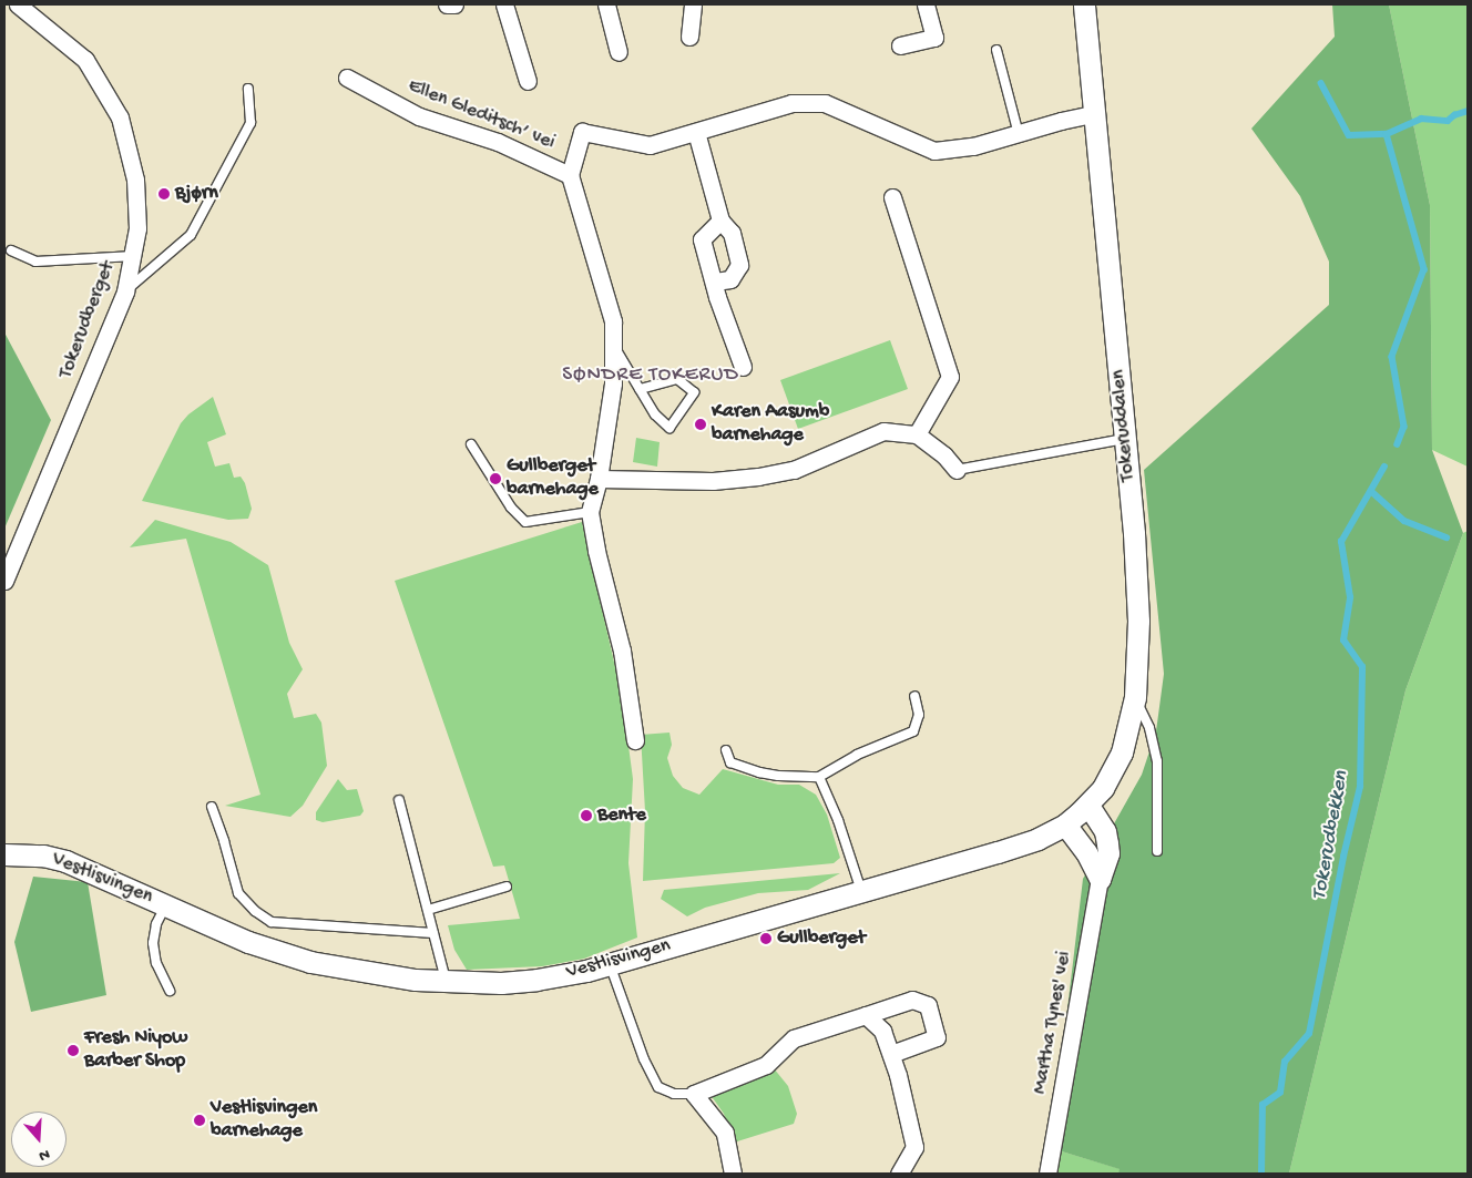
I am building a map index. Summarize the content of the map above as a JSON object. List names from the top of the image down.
{
  "streets": {
    "street": [
      "Ellen Gleditsch’ vei",
      "Tokerudberget",
      "Tokeruddalen",
      "Vestlisvingen",
      "Martha Tynes' vei"
    ]
  },
  "crossings": [
    ["Ellen Gleditsch’ vei", "Tokeruddalen"],
    ["Tokeruddalen", "Vestlisvingen"]
  ],
  "districts": ["SØNDRE TOKERUD"],
  "water": ["Tokerudbekken"],
  "places": [
    "Bjørn",
    "Karen Aasumb barnehage",
    "Gullberget barnehage",
    "Bente",
    "Gullberget",
    "Fresh Niyow Barber Shop",
    "Vestlisvingen barnehage"
  ],
  "north": "bottom"
}
